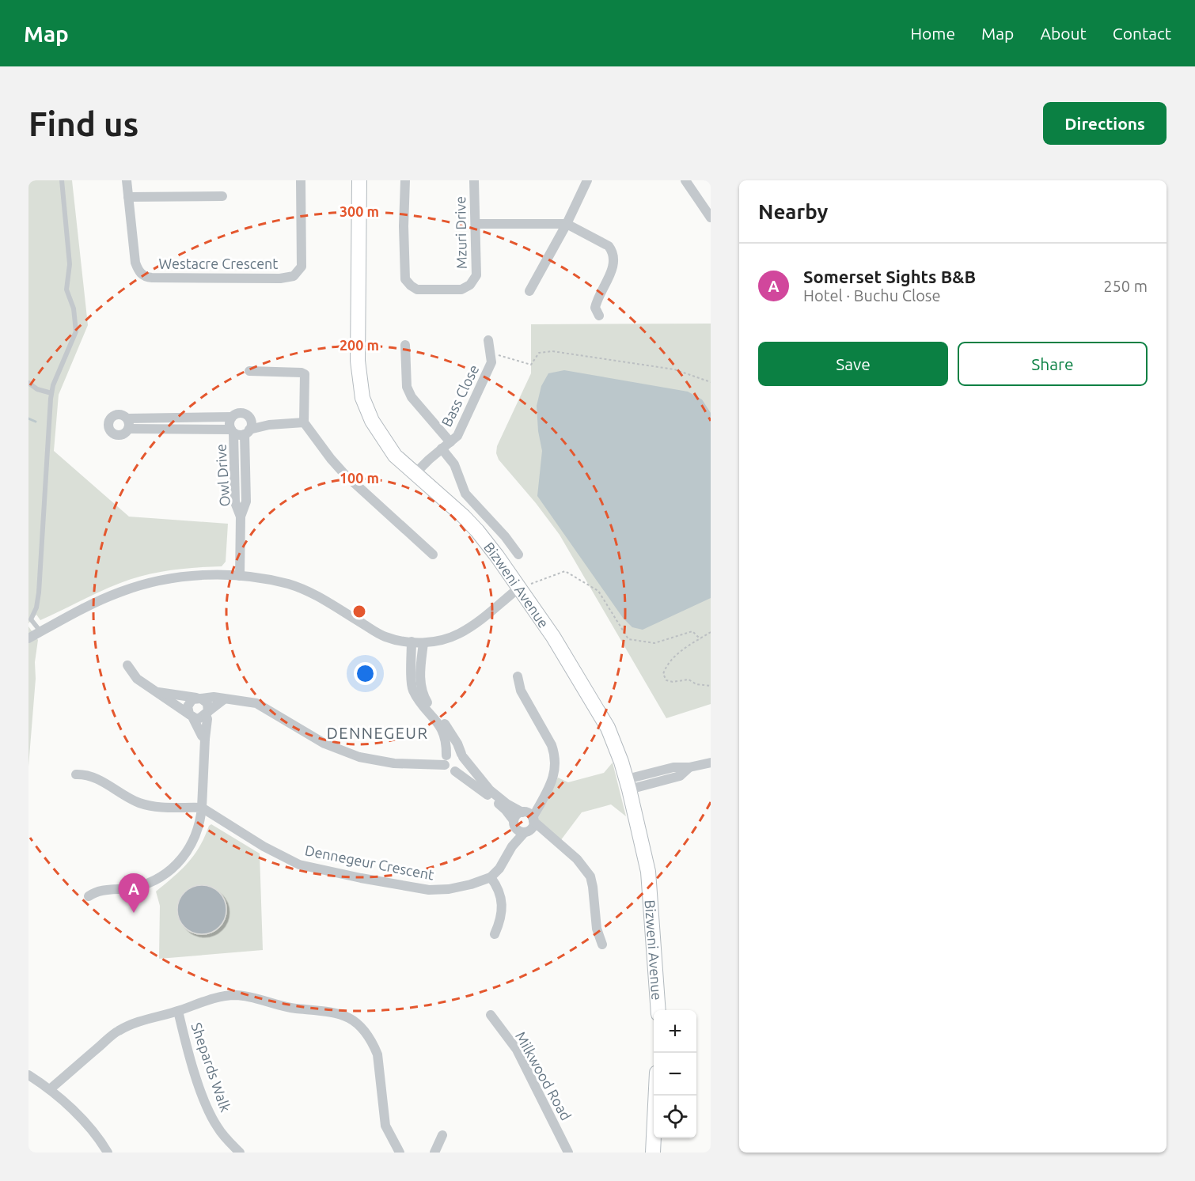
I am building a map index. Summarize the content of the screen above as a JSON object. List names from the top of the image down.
{
  "streets": {
    "street": [
      "Mzuri Drive",
      "Westacre Crescent",
      "Bass Close",
      "Owl Drive",
      "Bizweni Avenue",
      "Dennegeur Crescent",
      "Shepards Walk",
      "Milkwood Road"
    ]
  },
  "crossings": [
    ["Bass Close", "Bizweni Avenue"]
  ],
  "districts": ["DENNEGEUR"],
  "page": {
    "header": "Map",
    "nav": [
      "Home",
      "Map",
      "About",
      "Contact"
    ],
    "buttons": [
      "Directions",
      ["Save", "Share"]
    ],
    "title": "Find us",
    "heading": "Nearby",
    "list": [
      {
        "mark": "A",
        "name": "Somerset Sights B&B",
        "note": "Hotel · Buchu Close",
        "value": "250 m"
      }
    ],
    "pins": "A",
    "map_buttons": ["+", "−"]
  },
  "rings": ["300 m", "200 m", "100 m"]
}
